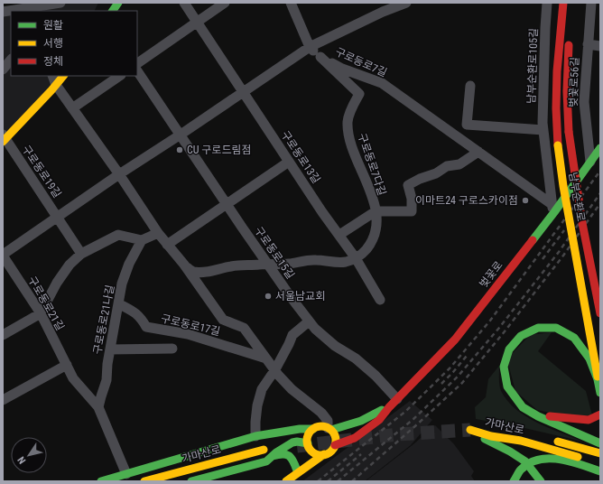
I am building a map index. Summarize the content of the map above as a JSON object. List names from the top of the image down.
{
  "streets": {
    "main road": ["남부순환로", "벚꽃로", "가마산로"],
    "street": [
      "구로동로7길",
      "남부순환로105길",
      "벚꽃로56길",
      "구로동로13길",
      "구로동로7다길",
      "구로동로19길",
      "구로동로15길",
      "구로동로21길",
      "구로동로21나길",
      "구로동로17길"
    ]
  },
  "crossings": [
    ["구로동로7길", "남부순환로105길"],
    ["구로동로7길", "구로동로7다길"],
    ["구로동로7길", "벚꽃로"],
    ["남부순환로105길", "벚꽃로"],
    ["벚꽃로56길", "벚꽃로"],
    ["구로동로13길", "구로동로7다길"],
    ["구로동로13길", "구로동로17길"],
    ["구로동로7다길", "구로동로17길"],
    ["구로동로19길", "구로동로21길"],
    ["구로동로19길", "구로동로17길"],
    ["구로동로15길", "벚꽃로"],
    ["구로동로15길", "구로동로17길"],
    ["벚꽃로", "구로동로17길"],
    ["구로동로21길", "구로동로21나길"],
    ["구로동로21나길", "구로동로17길"]
  ],
  "places": ["CU 구로드림점", "이마트24 구로스카이점", "서울남교회"],
  "legend": ["원활", "서행", "정체"],
  "north": "bottom left"
}
